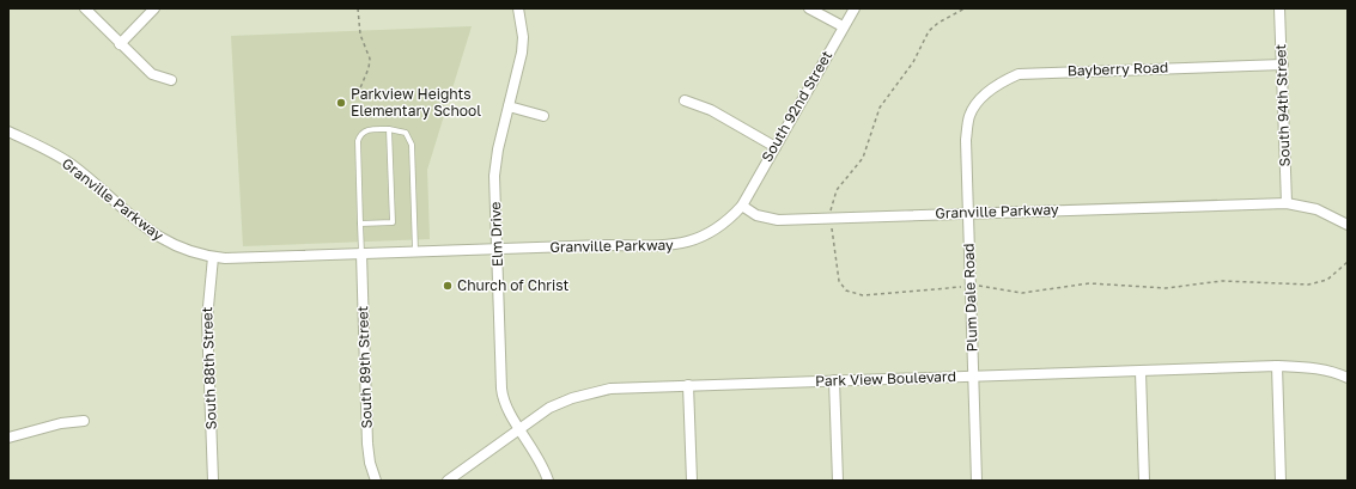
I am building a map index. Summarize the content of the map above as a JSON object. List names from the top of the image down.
{
  "streets": {
    "street": [
      "Bayberry Road",
      "South 94th Street",
      "South 92nd Street",
      "Granville Parkway",
      "Elm Drive",
      "Plum Dale Road",
      "South 89th Street",
      "South 88th Street",
      "Park View Boulevard"
    ]
  },
  "crossings": [
    ["Bayberry Road", "South 94th Street"],
    ["Bayberry Road", "Plum Dale Road"],
    ["South 94th Street", "Granville Parkway"],
    ["South 92nd Street", "Granville Parkway"],
    ["Granville Parkway", "Elm Drive"],
    ["Granville Parkway", "Plum Dale Road"],
    ["Granville Parkway", "South 89th Street"],
    ["Granville Parkway", "South 88th Street"],
    ["Elm Drive", "Park View Boulevard"],
    ["Plum Dale Road", "Park View Boulevard"]
  ],
  "places": ["Parkview Heights Elementary School", "Church of Christ"]
}
